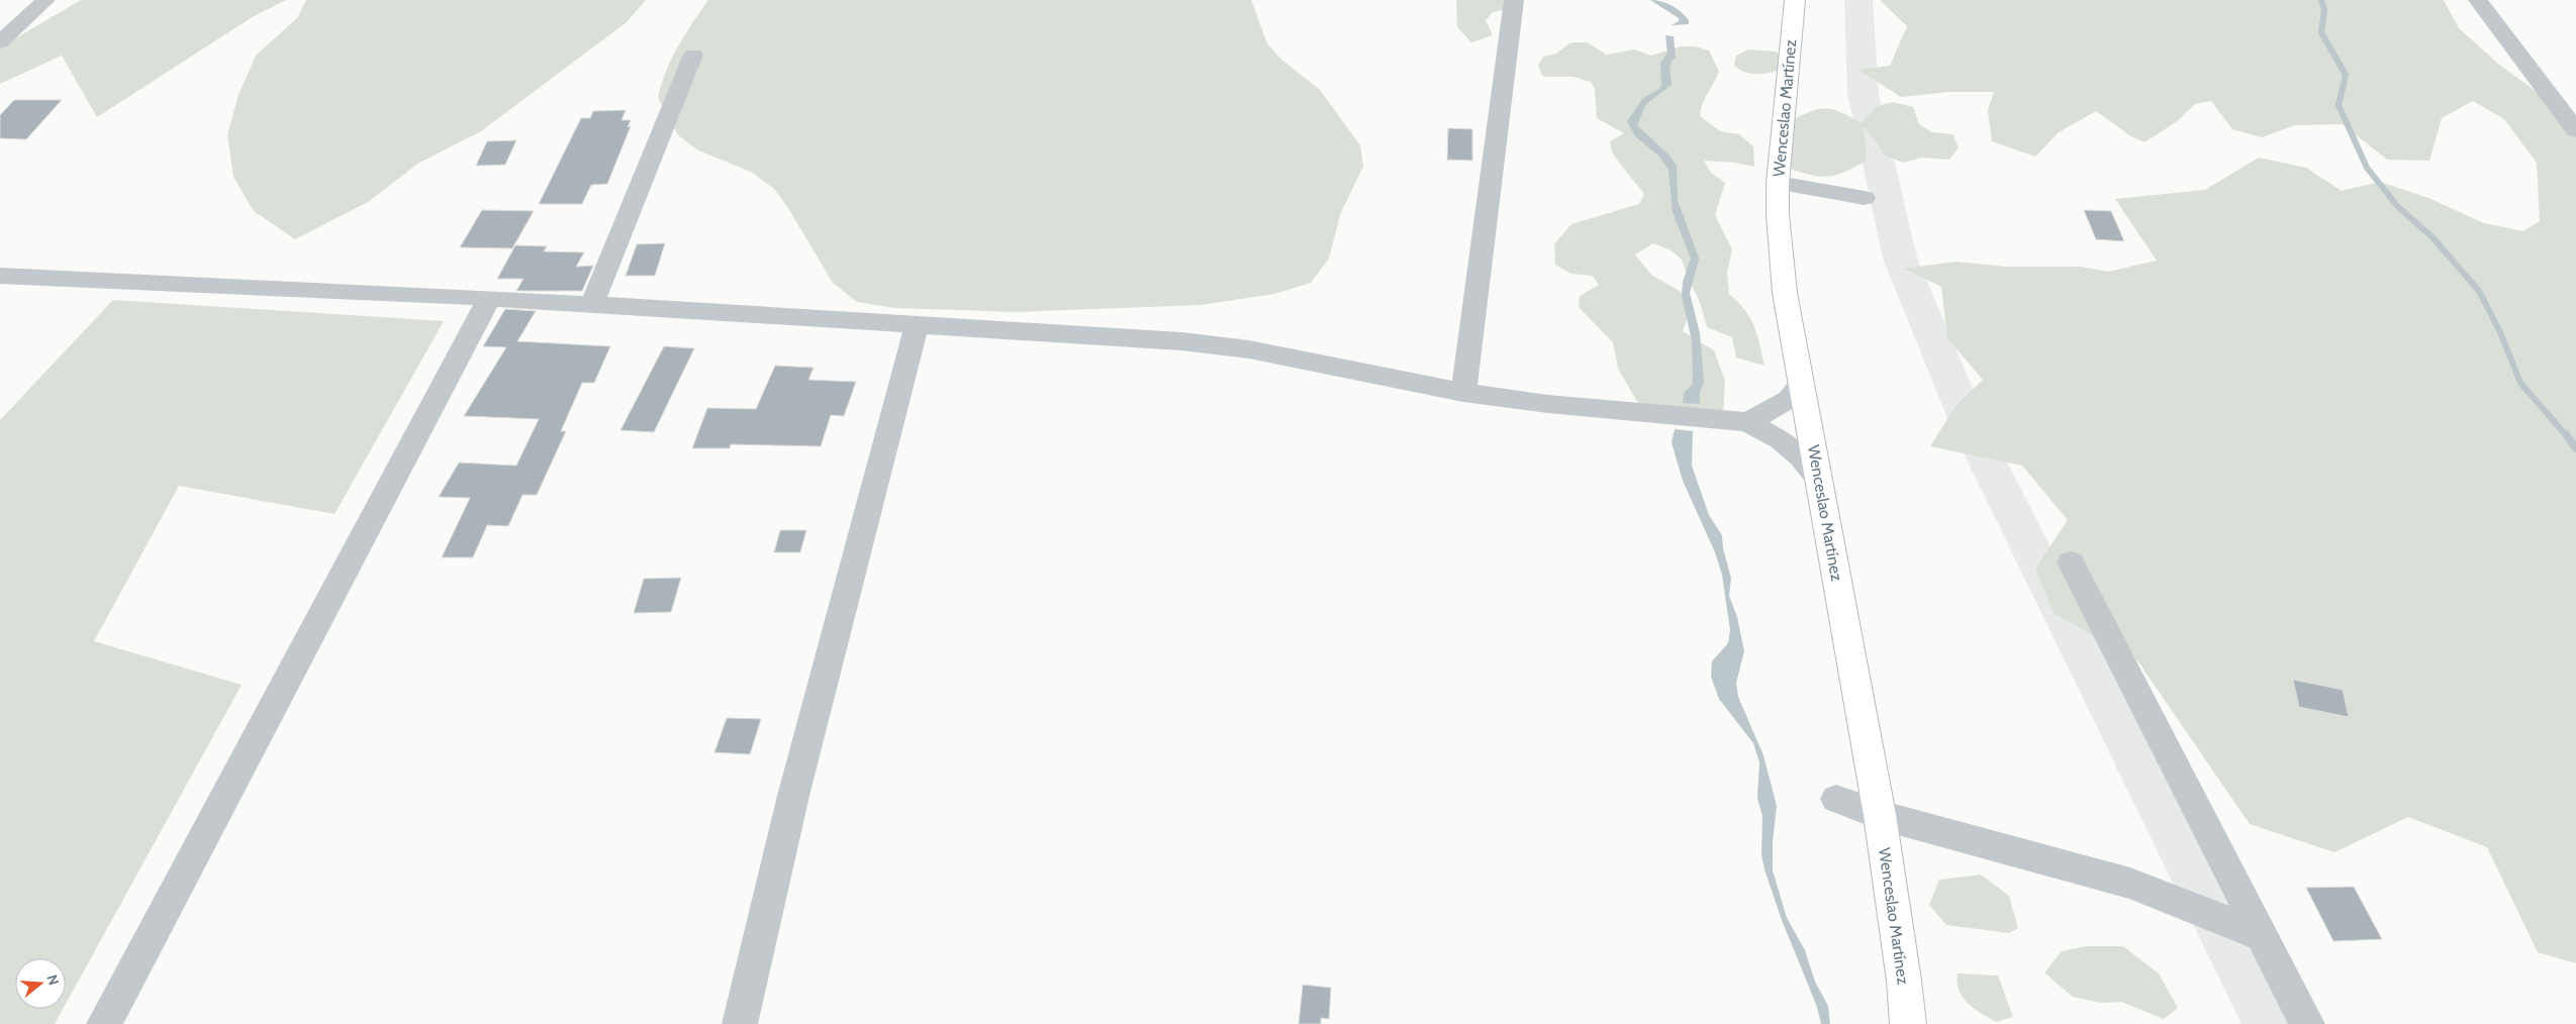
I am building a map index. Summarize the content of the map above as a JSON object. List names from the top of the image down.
{
  "streets": {
    "main road": ["Wenceslao Martínez"]
  },
  "north": "right"
}
